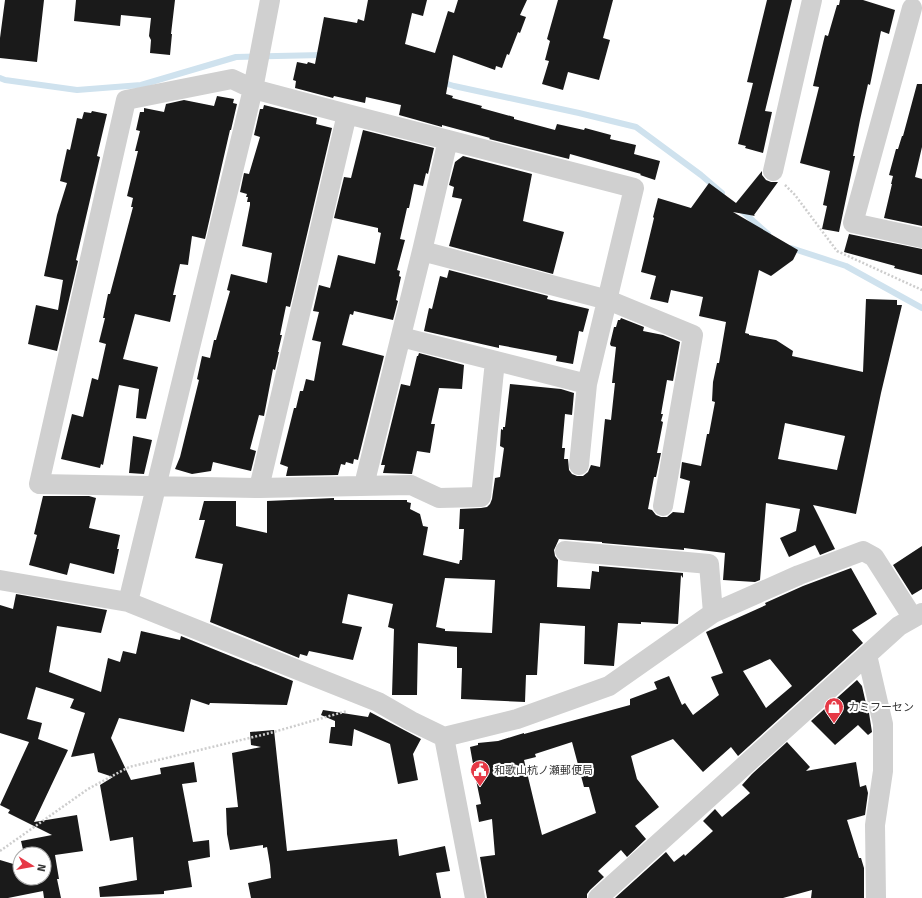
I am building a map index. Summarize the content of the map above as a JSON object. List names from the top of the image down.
{
  "places": {
    "shop": ["カミフーセン"],
    "public building": ["和歌山杭ノ瀬郵便局"]
  },
  "north": "right"
}
